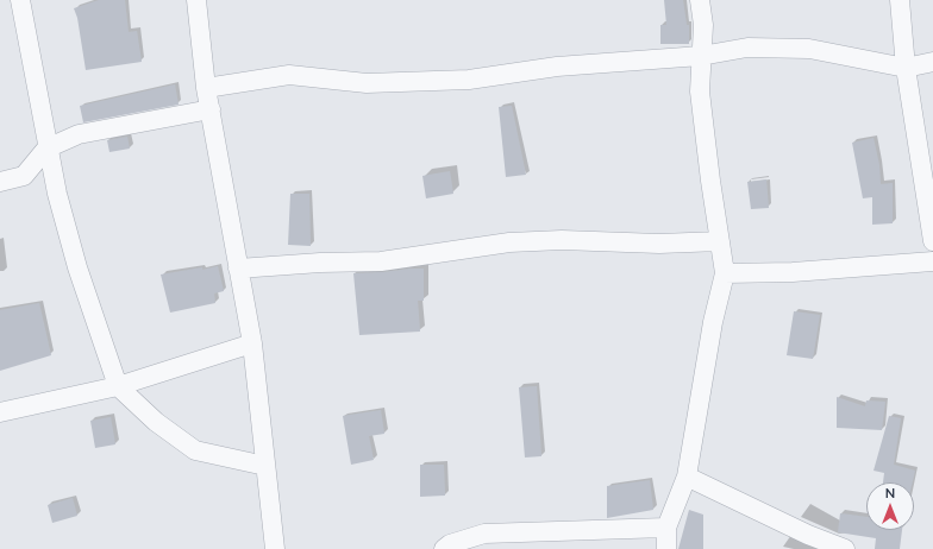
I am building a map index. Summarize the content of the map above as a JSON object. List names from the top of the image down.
{
  "north": "top"
}
